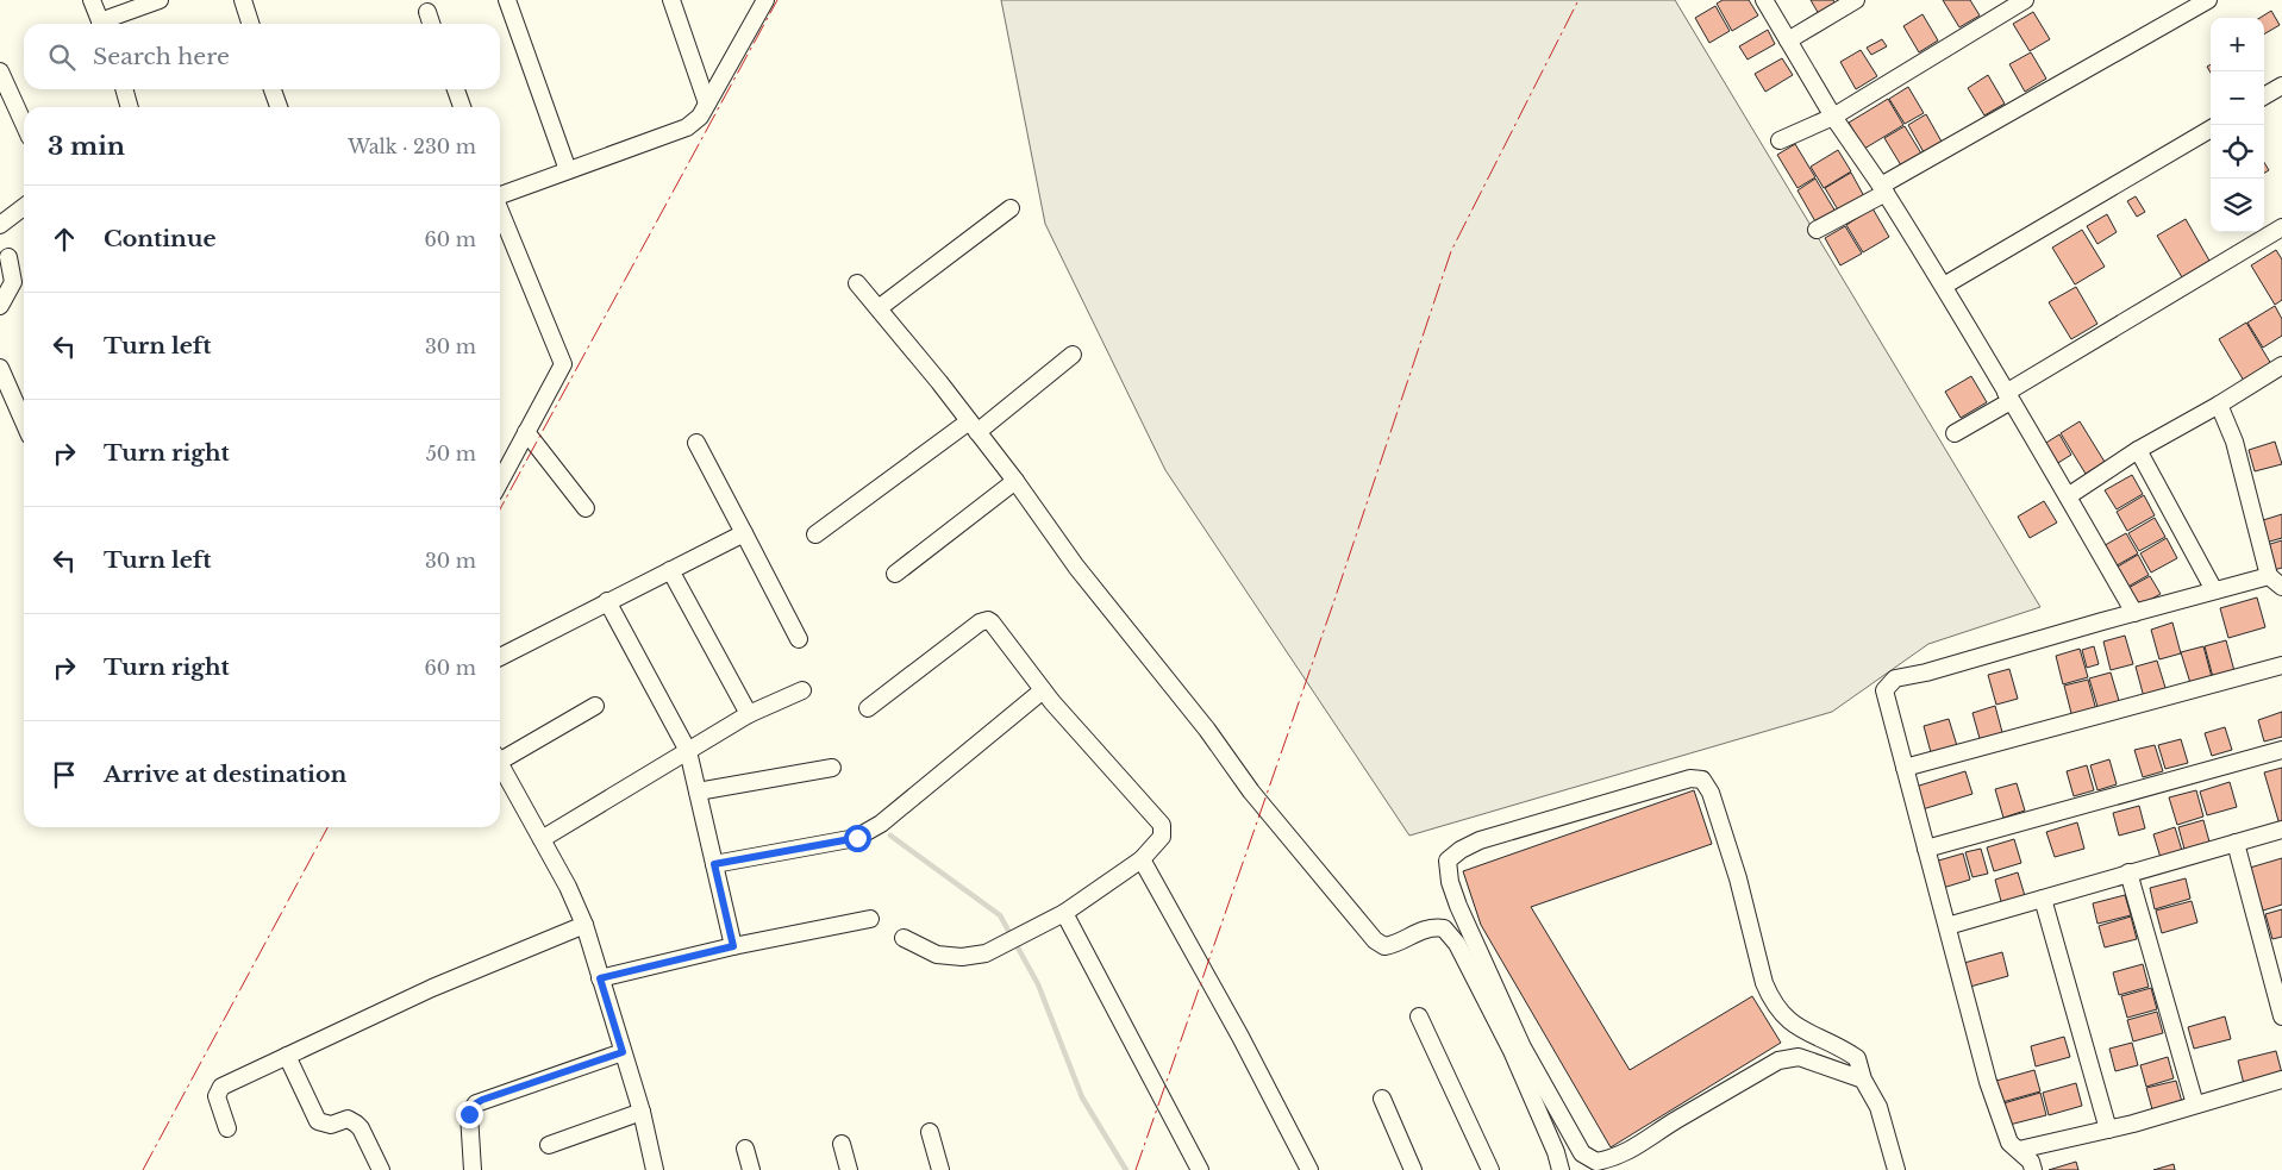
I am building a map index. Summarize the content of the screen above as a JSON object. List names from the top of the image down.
{
  "page": {
    "map_buttons": ["+", "−"],
    "search": "Search here",
    "heading": ["3 min", "Walk · 230 m"],
    "list": [
      ["Continue", "60 m"],
      ["Turn left", "30 m"],
      ["Turn right", "50 m"],
      ["Turn left", "30 m"],
      ["Turn right", "60 m"],
      "Arrive at destination"
    ]
  }
}
